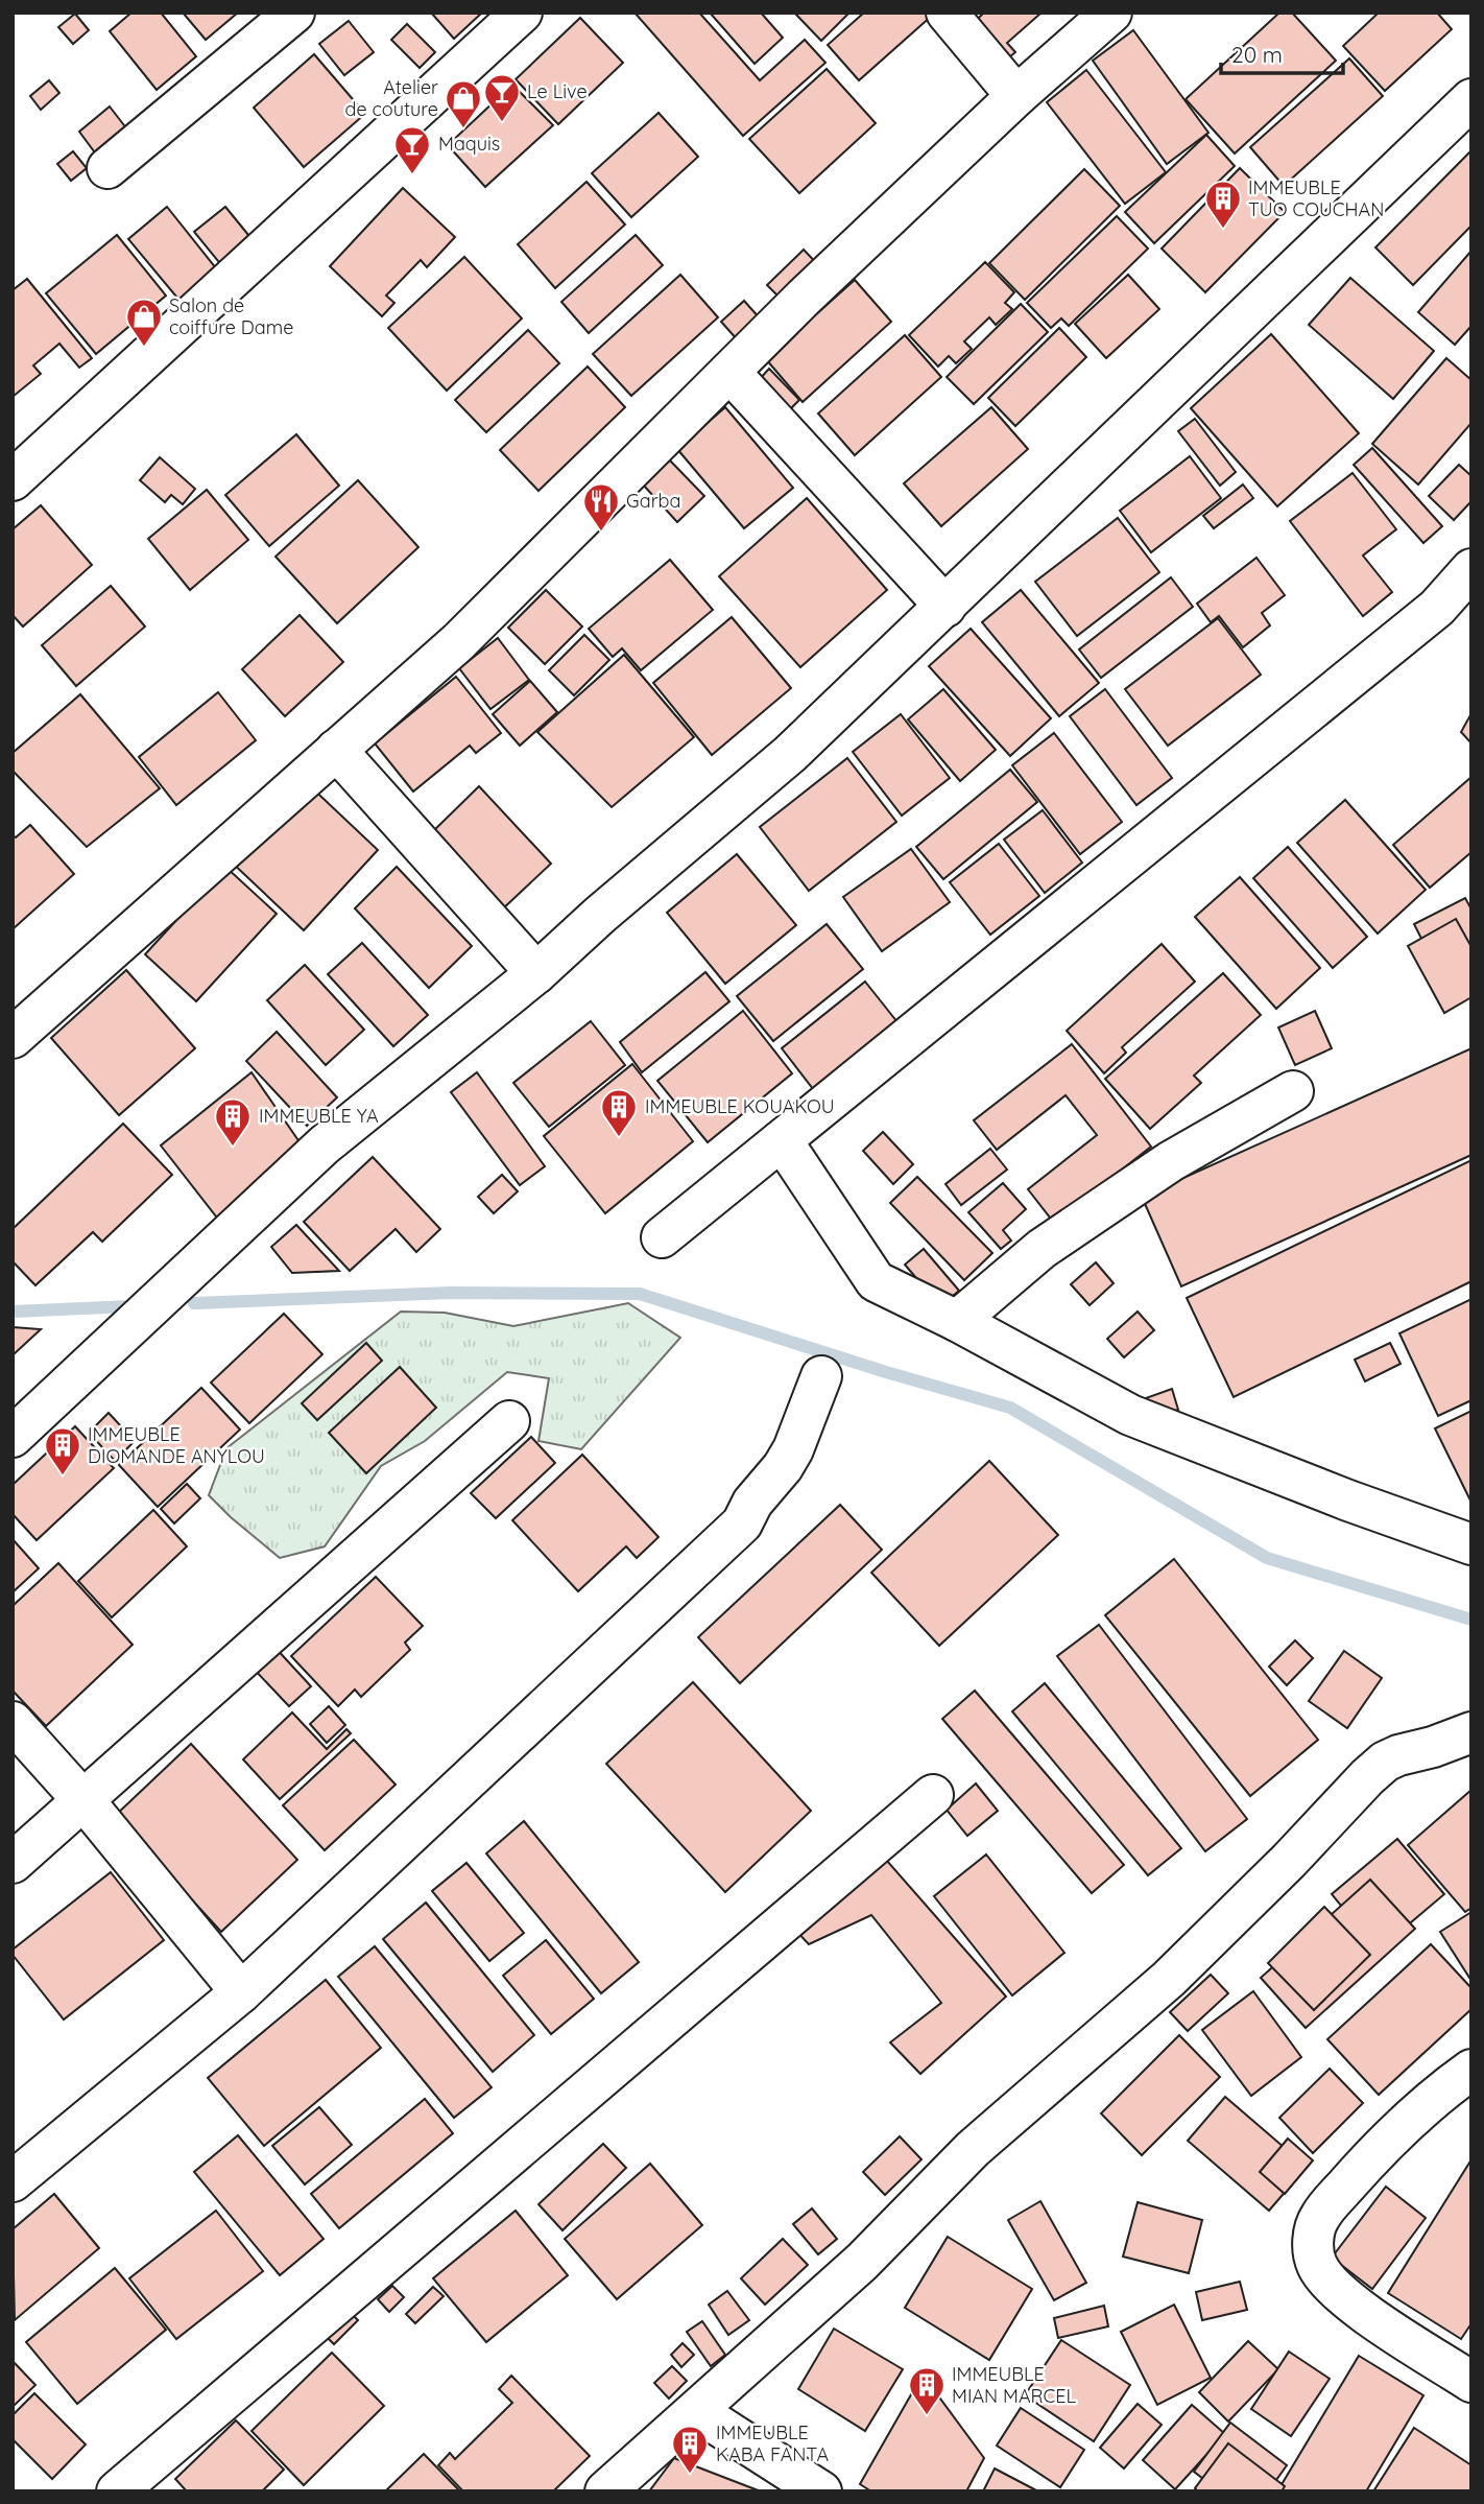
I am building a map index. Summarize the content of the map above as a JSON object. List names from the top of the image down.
{
  "places": {
    "bar": ["Le Live", "Maquis"],
    "shop": ["Atelier de couture", "Salon de coiffure Dame"],
    "building": [
      "IMMEUBLE TUO COUCHAN",
      "IMMEUBLE KOUAKOU",
      "IMMEUBLE YA",
      "IMMEUBLE DIOMANDE ANYLOU",
      "IMMEUBLE MIAN MARCEL",
      "IMMEUBLE KABA FANTA"
    ],
    "restaurant": ["Garba"]
  },
  "scale_bar": "20 m"
}
